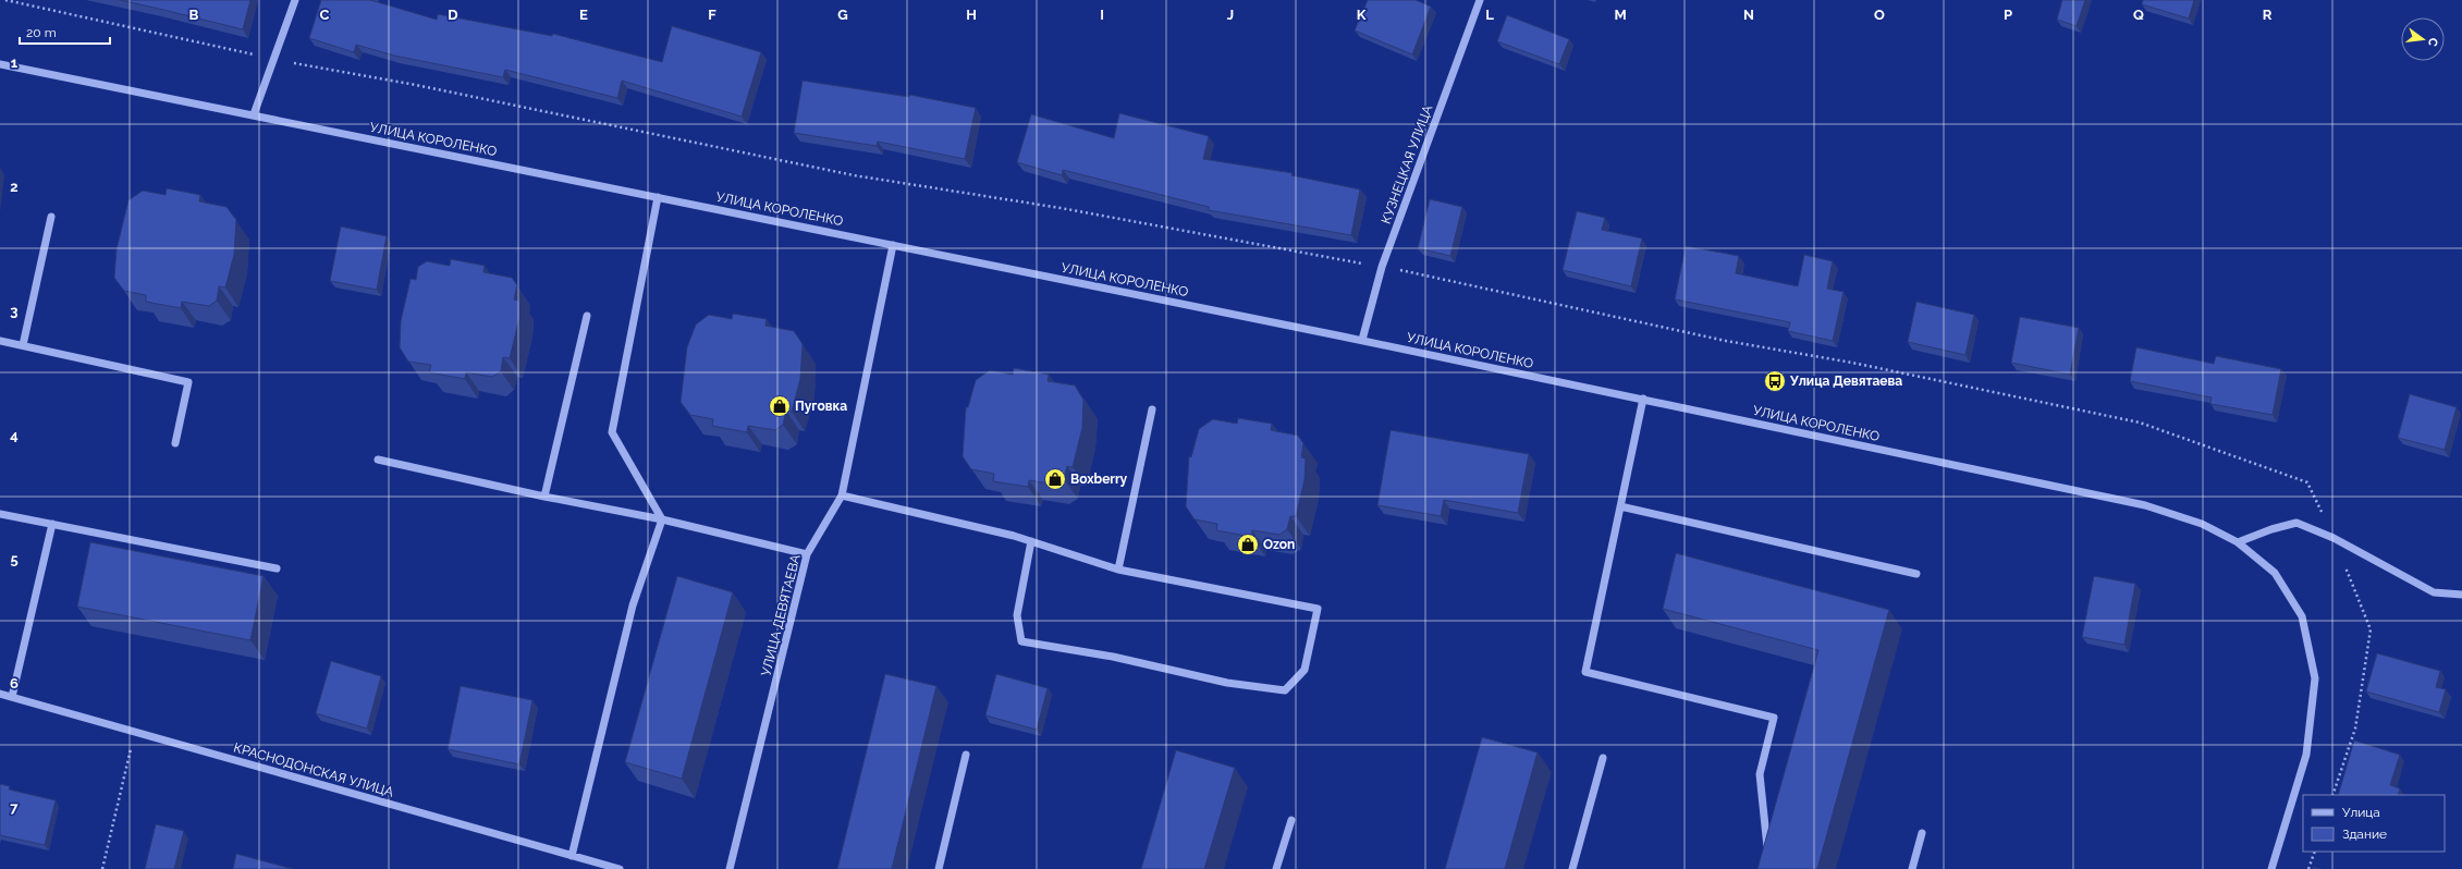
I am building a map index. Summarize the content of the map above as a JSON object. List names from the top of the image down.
{
  "streets": {
    "street": [
      "УЛИЦА КОРОЛЕНКО",
      "КУЗНЕЦКАЯ УЛИЦА",
      "УЛИЦА ДЕВЯТАЕВА",
      "КРАСНОДОНСКАЯ УЛИЦА"
    ]
  },
  "crossings": [
    ["УЛИЦА КОРОЛЕНКО", "КУЗНЕЦКАЯ УЛИЦА"],
    ["УЛИЦА КОРОЛЕНКО", "УЛИЦА ДЕВЯТАЕВА"]
  ],
  "places": {
    "bus stop": ["Улица Девятаева"],
    "shop": ["Пуговка", "Boxberry", "Ozon"]
  },
  "legend": ["Улица", "Здание"],
  "scale_bar": "20 m",
  "north": "right",
  "grid": {
    "columns": [
      "B",
      "C",
      "D",
      "E",
      "F",
      "G",
      "H",
      "I",
      "J",
      "K",
      "L",
      "M",
      "N",
      "O",
      "P",
      "Q",
      "R"
    ],
    "rows": [
      "1",
      "2",
      "3",
      "4",
      "5",
      "6",
      "7"
    ]
  }
}
